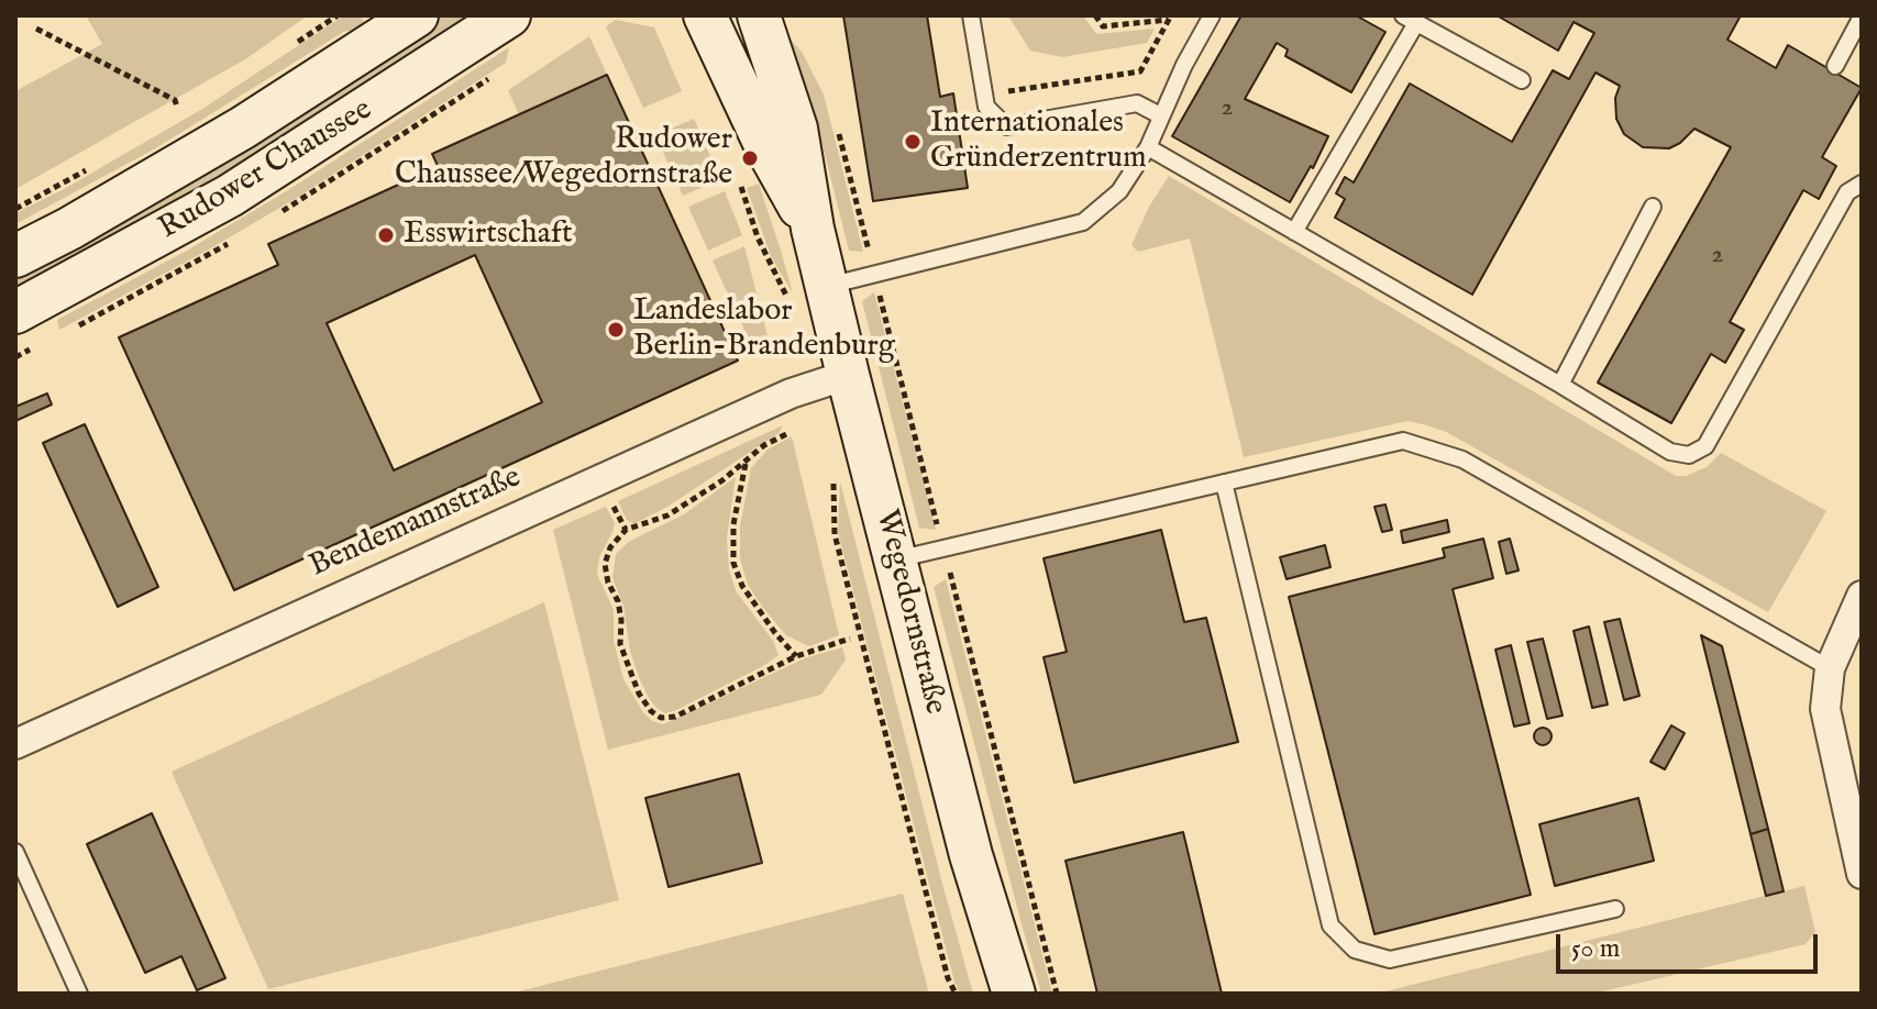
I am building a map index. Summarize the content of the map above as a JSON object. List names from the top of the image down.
{
  "streets": {
    "main road": ["Rudower Chaussee", "Wegedornstraße"],
    "street": ["Bendemannstraße"]
  },
  "crossings": [
    ["Bendemannstraße", "Wegedornstraße"]
  ],
  "places": [
    "Internationales Gründerzentrum",
    "Rudower Chaussee/Wegedornstraße",
    "Esswirtschaft",
    "Landeslabor Berlin-Brandenburg"
  ],
  "house_numbers": ["2", "2"],
  "scale_bar": "50 m"
}
